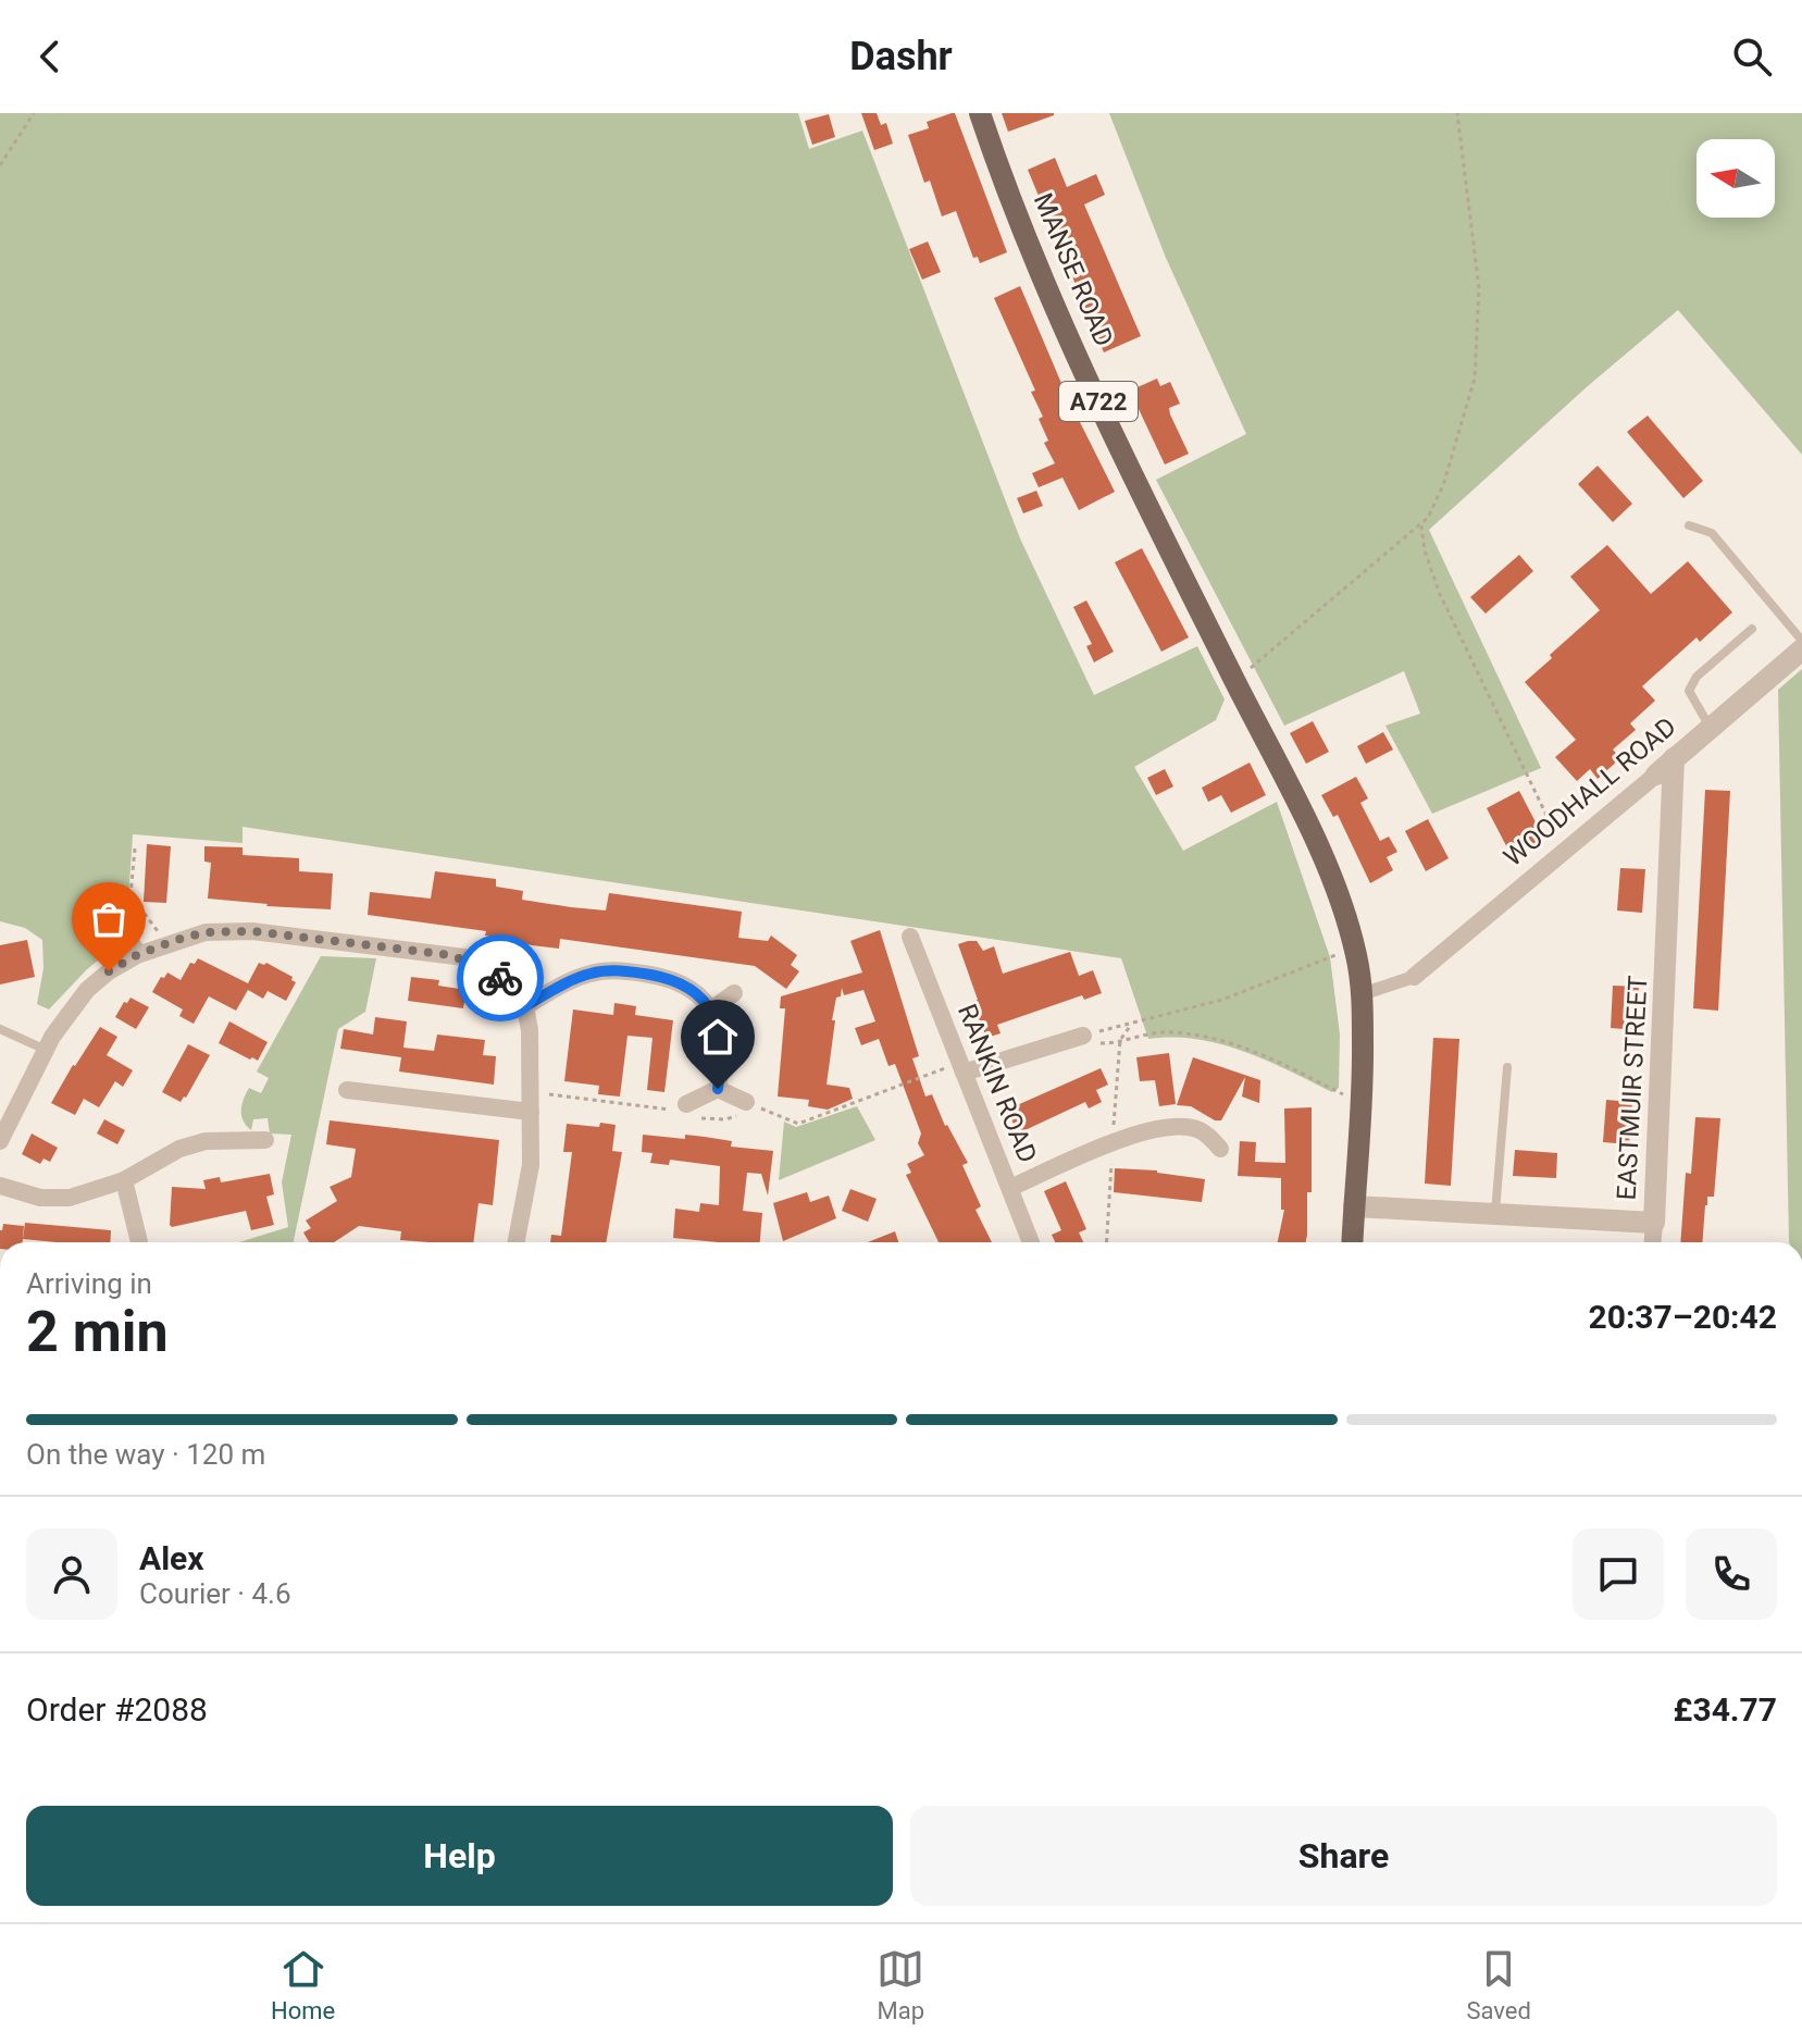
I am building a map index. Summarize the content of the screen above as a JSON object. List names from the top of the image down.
{
  "streets": {
    "main road": ["MANSE ROAD", "A722"],
    "street": ["WOODHALL ROAD", "RANKIN ROAD", "EASTMUIR STREET"]
  },
  "crossings": [
    ["MANSE ROAD", "A722"],
    ["A722", "EASTMUIR STREET"],
    ["WOODHALL ROAD", "EASTMUIR STREET"]
  ],
  "north": "left",
  "page": {
    "header": "Dashr",
    "heading": ["2 min", "Arriving in", "20:37–20:42"],
    "panel": [
      "Alex",
      "Courier · 4.6",
      "Order #2088",
      "£34.77"
    ],
    "bar": "On the way · 120 m",
    "buttons": ["Help", "Share"],
    "tabs": ["Home", "Map", "Saved"]
  }
}
